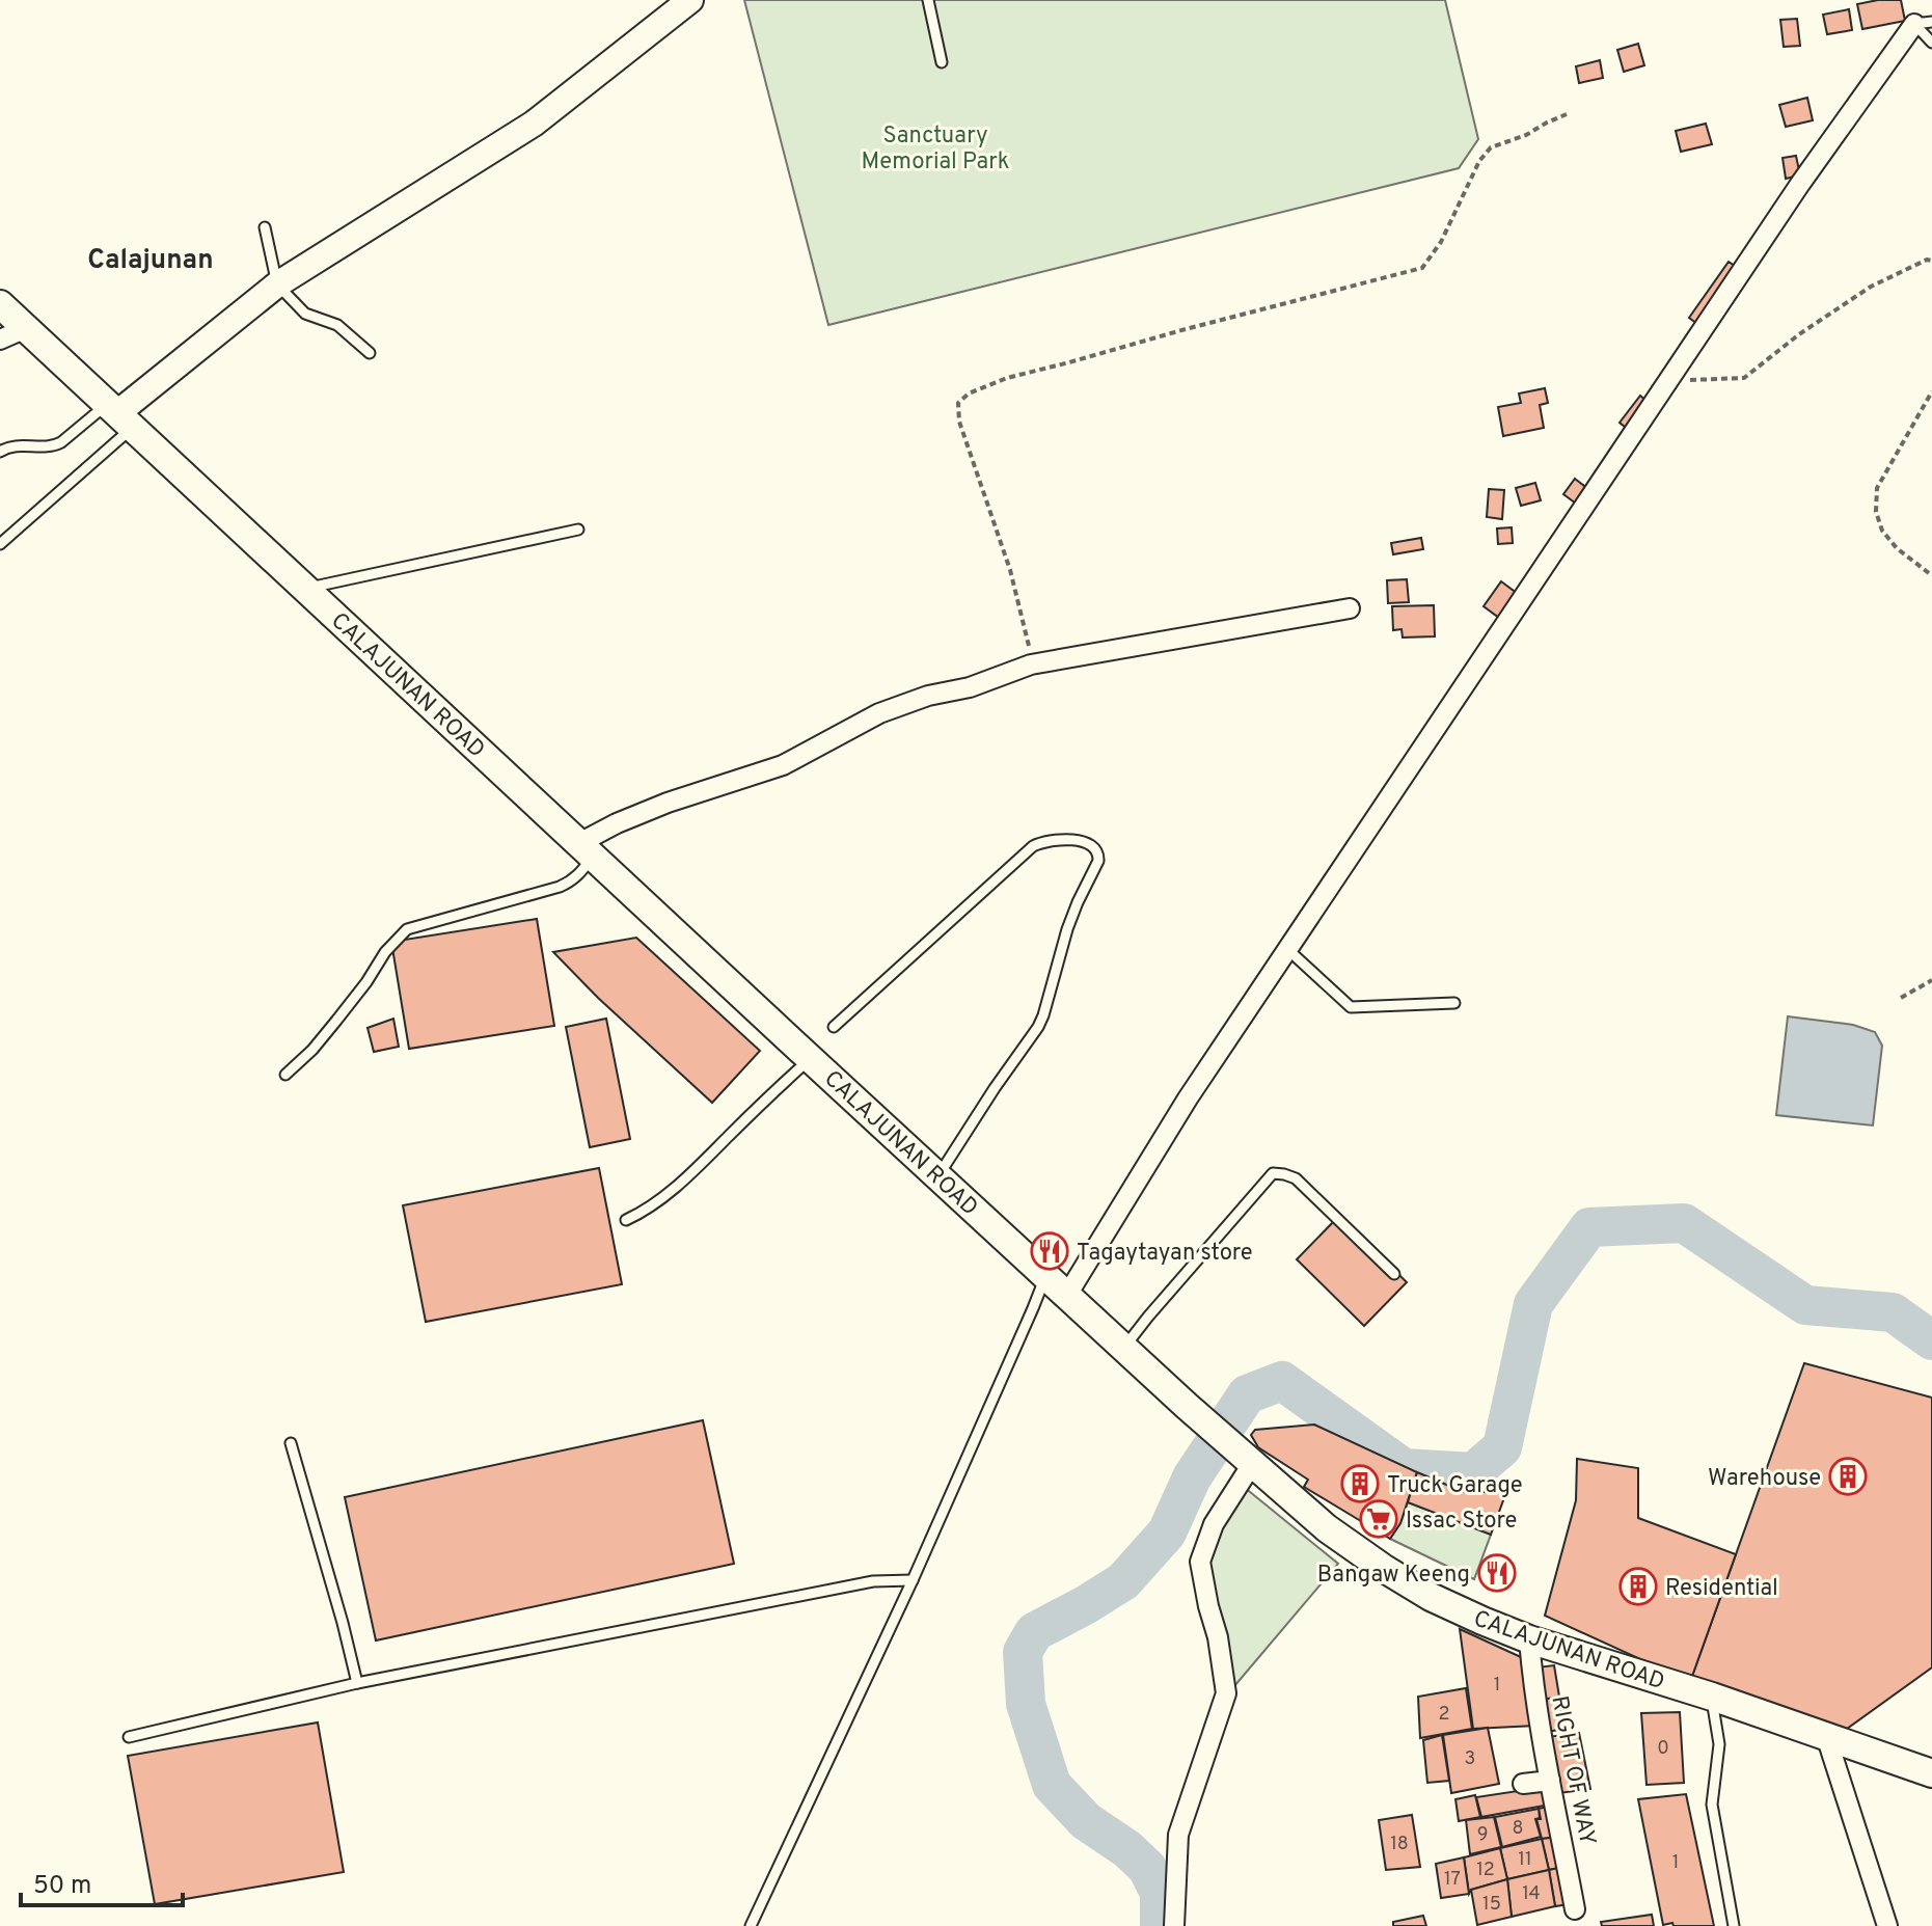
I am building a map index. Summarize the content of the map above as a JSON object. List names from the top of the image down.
{
  "streets": {
    "main road": ["CALAJUNAN ROAD"],
    "street": ["RIGHT OF WAY"]
  },
  "crossings": [
    ["CALAJUNAN ROAD", "RIGHT OF WAY"]
  ],
  "districts": ["Calajunan"],
  "parks": ["Sanctuary Memorial Park"],
  "places": {
    "restaurant": ["Tagaytayan store", "Bangaw Keeng"],
    "building": ["Warehouse", "Truck Garage", "Residential"],
    "supermarket": ["Issac Store"]
  },
  "house_numbers": [
    "1",
    "2",
    "0",
    "3",
    "8",
    "9",
    "18",
    "11",
    "1",
    "12",
    "17",
    "14",
    "15"
  ],
  "scale_bar": "50 m"
}
